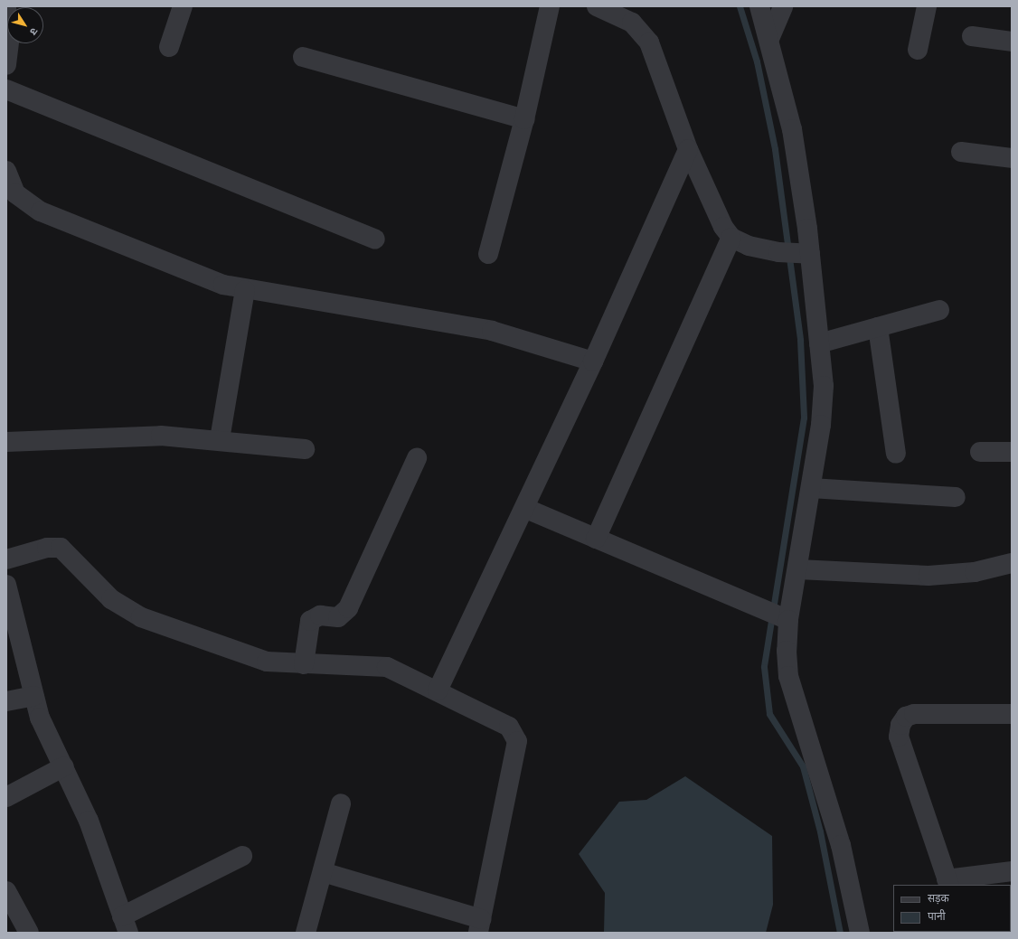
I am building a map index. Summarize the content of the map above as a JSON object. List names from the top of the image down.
{
  "legend": ["सड़क", "पानी"],
  "north": "bottom right"
}
